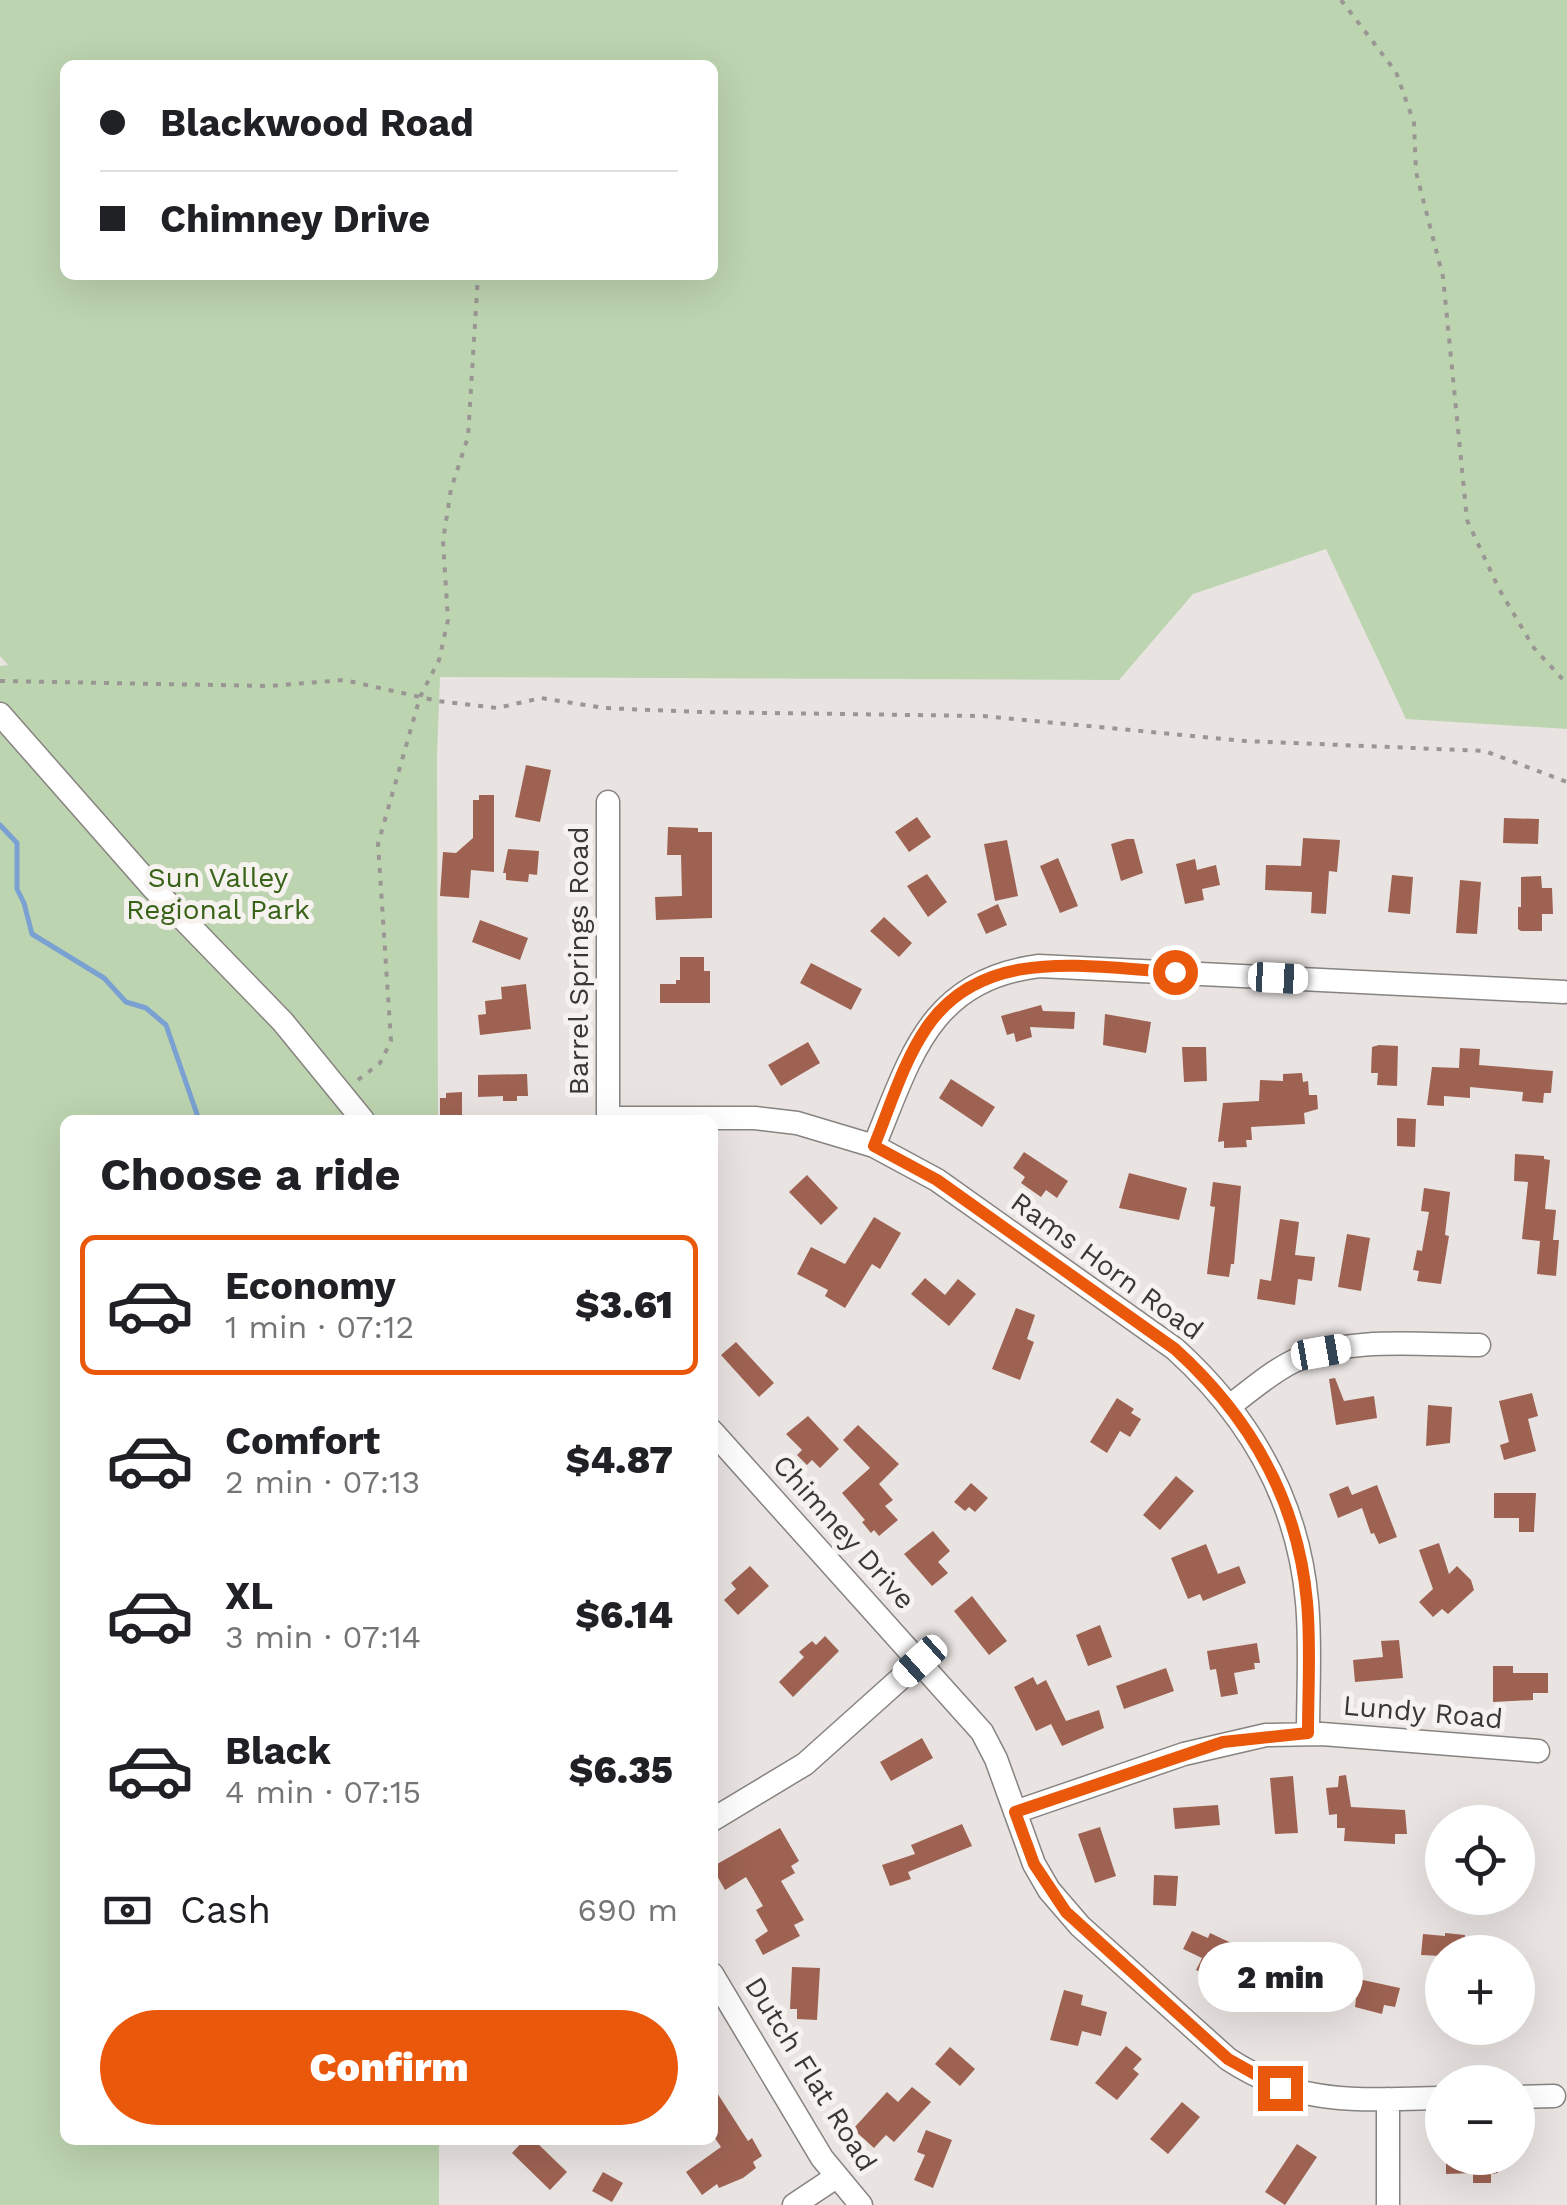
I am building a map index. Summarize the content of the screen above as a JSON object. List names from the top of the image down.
{
  "streets": {
    "street": [
      "Barrel Springs Road",
      "Rams Horn Road",
      "Chimney Drive",
      "Lundy Road",
      "Dutch Flat Road"
    ]
  },
  "crossings": [
    ["Rams Horn Road", "Lundy Road"],
    ["Chimney Drive", "Lundy Road"]
  ],
  "parks": ["Sun Valley Regional Park"],
  "page": {
    "banner": ["Blackwood Road", "Chimney Drive"],
    "heading": "Choose a ride",
    "list": [
      {
        "name": "Economy",
        "note": "1 min · 07:12",
        "value": "$3.61"
      },
      {
        "name": "Comfort",
        "note": "2 min · 07:13",
        "value": "$4.87"
      },
      {
        "name": "XL",
        "note": "3 min · 07:14",
        "value": "$6.14"
      },
      {
        "name": "Black",
        "note": "4 min · 07:15",
        "value": "$6.35"
      }
    ],
    "map_buttons": ["+", "−"],
    "pay": ["Cash", "690 m"],
    "bubble": "2 min",
    "buttons": "Confirm"
  }
}
